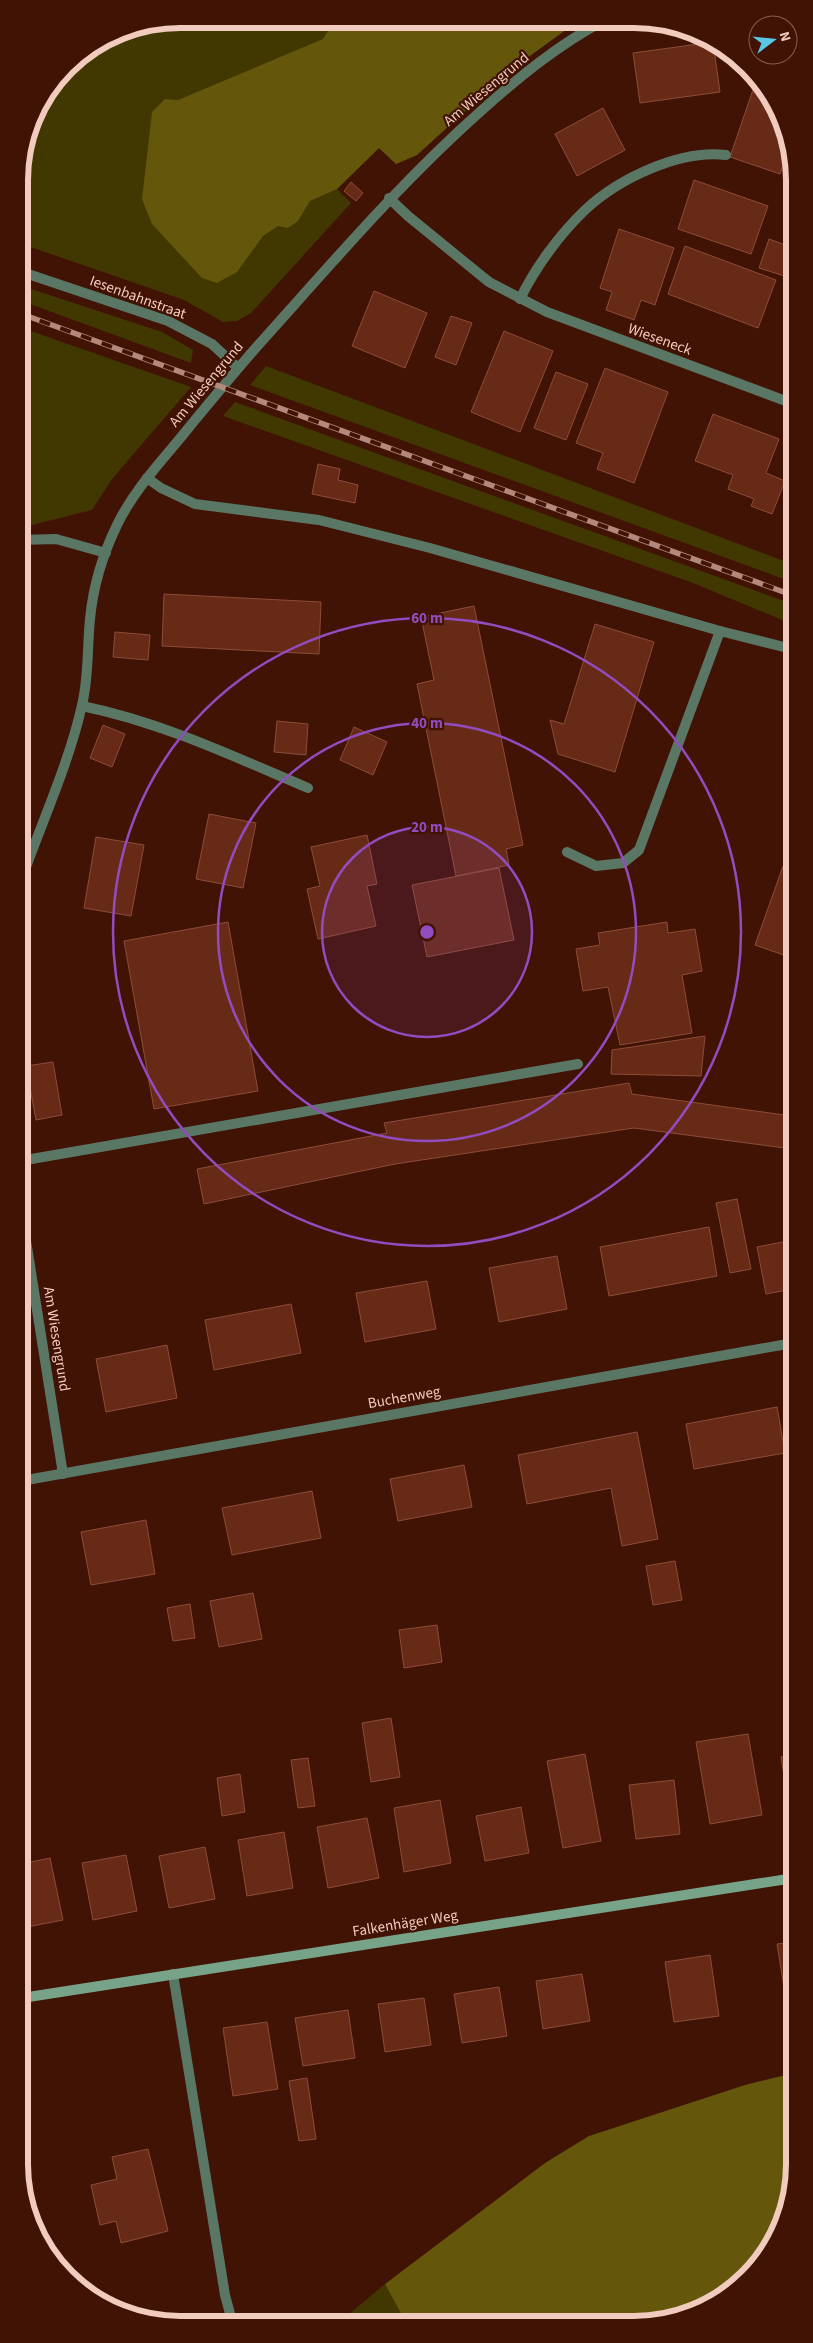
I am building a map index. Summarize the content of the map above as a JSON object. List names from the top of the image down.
{
  "streets": {
    "street": [
      "Am Wiesengrund",
      "Iesenbahnstraat",
      "Wieseneck",
      "Buchenweg",
      "Falkenhäger Weg"
    ]
  },
  "crossings": [
    ["Am Wiesengrund", "Iesenbahnstraat"],
    ["Am Wiesengrund", "Wieseneck"],
    ["Am Wiesengrund", "Buchenweg"]
  ],
  "north": "right",
  "rings": ["60 m", "40 m", "20 m"]
}
